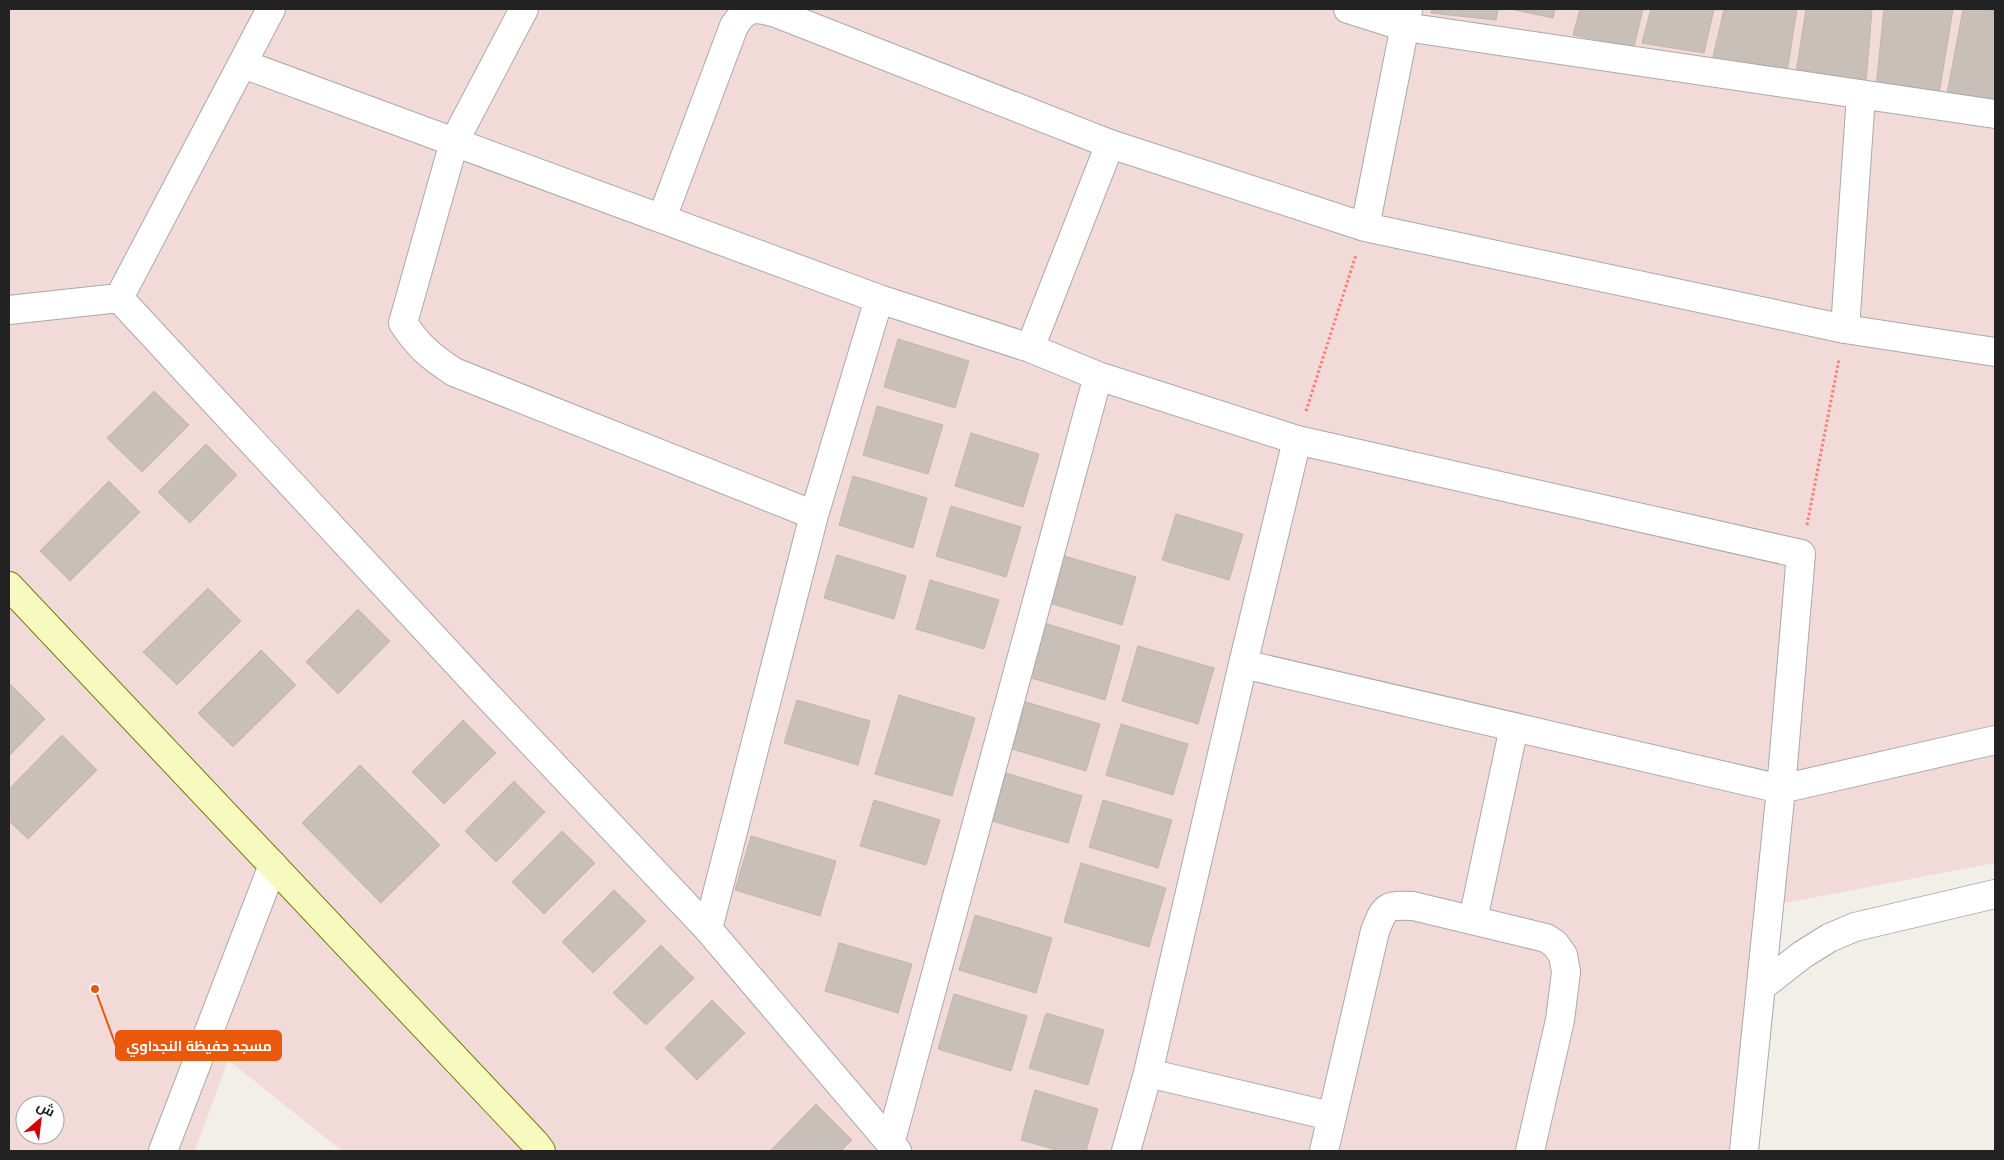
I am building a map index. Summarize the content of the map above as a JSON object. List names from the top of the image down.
{
  "places": ["مسجد حفيظة النجداوي"],
  "north": "top right"
}
